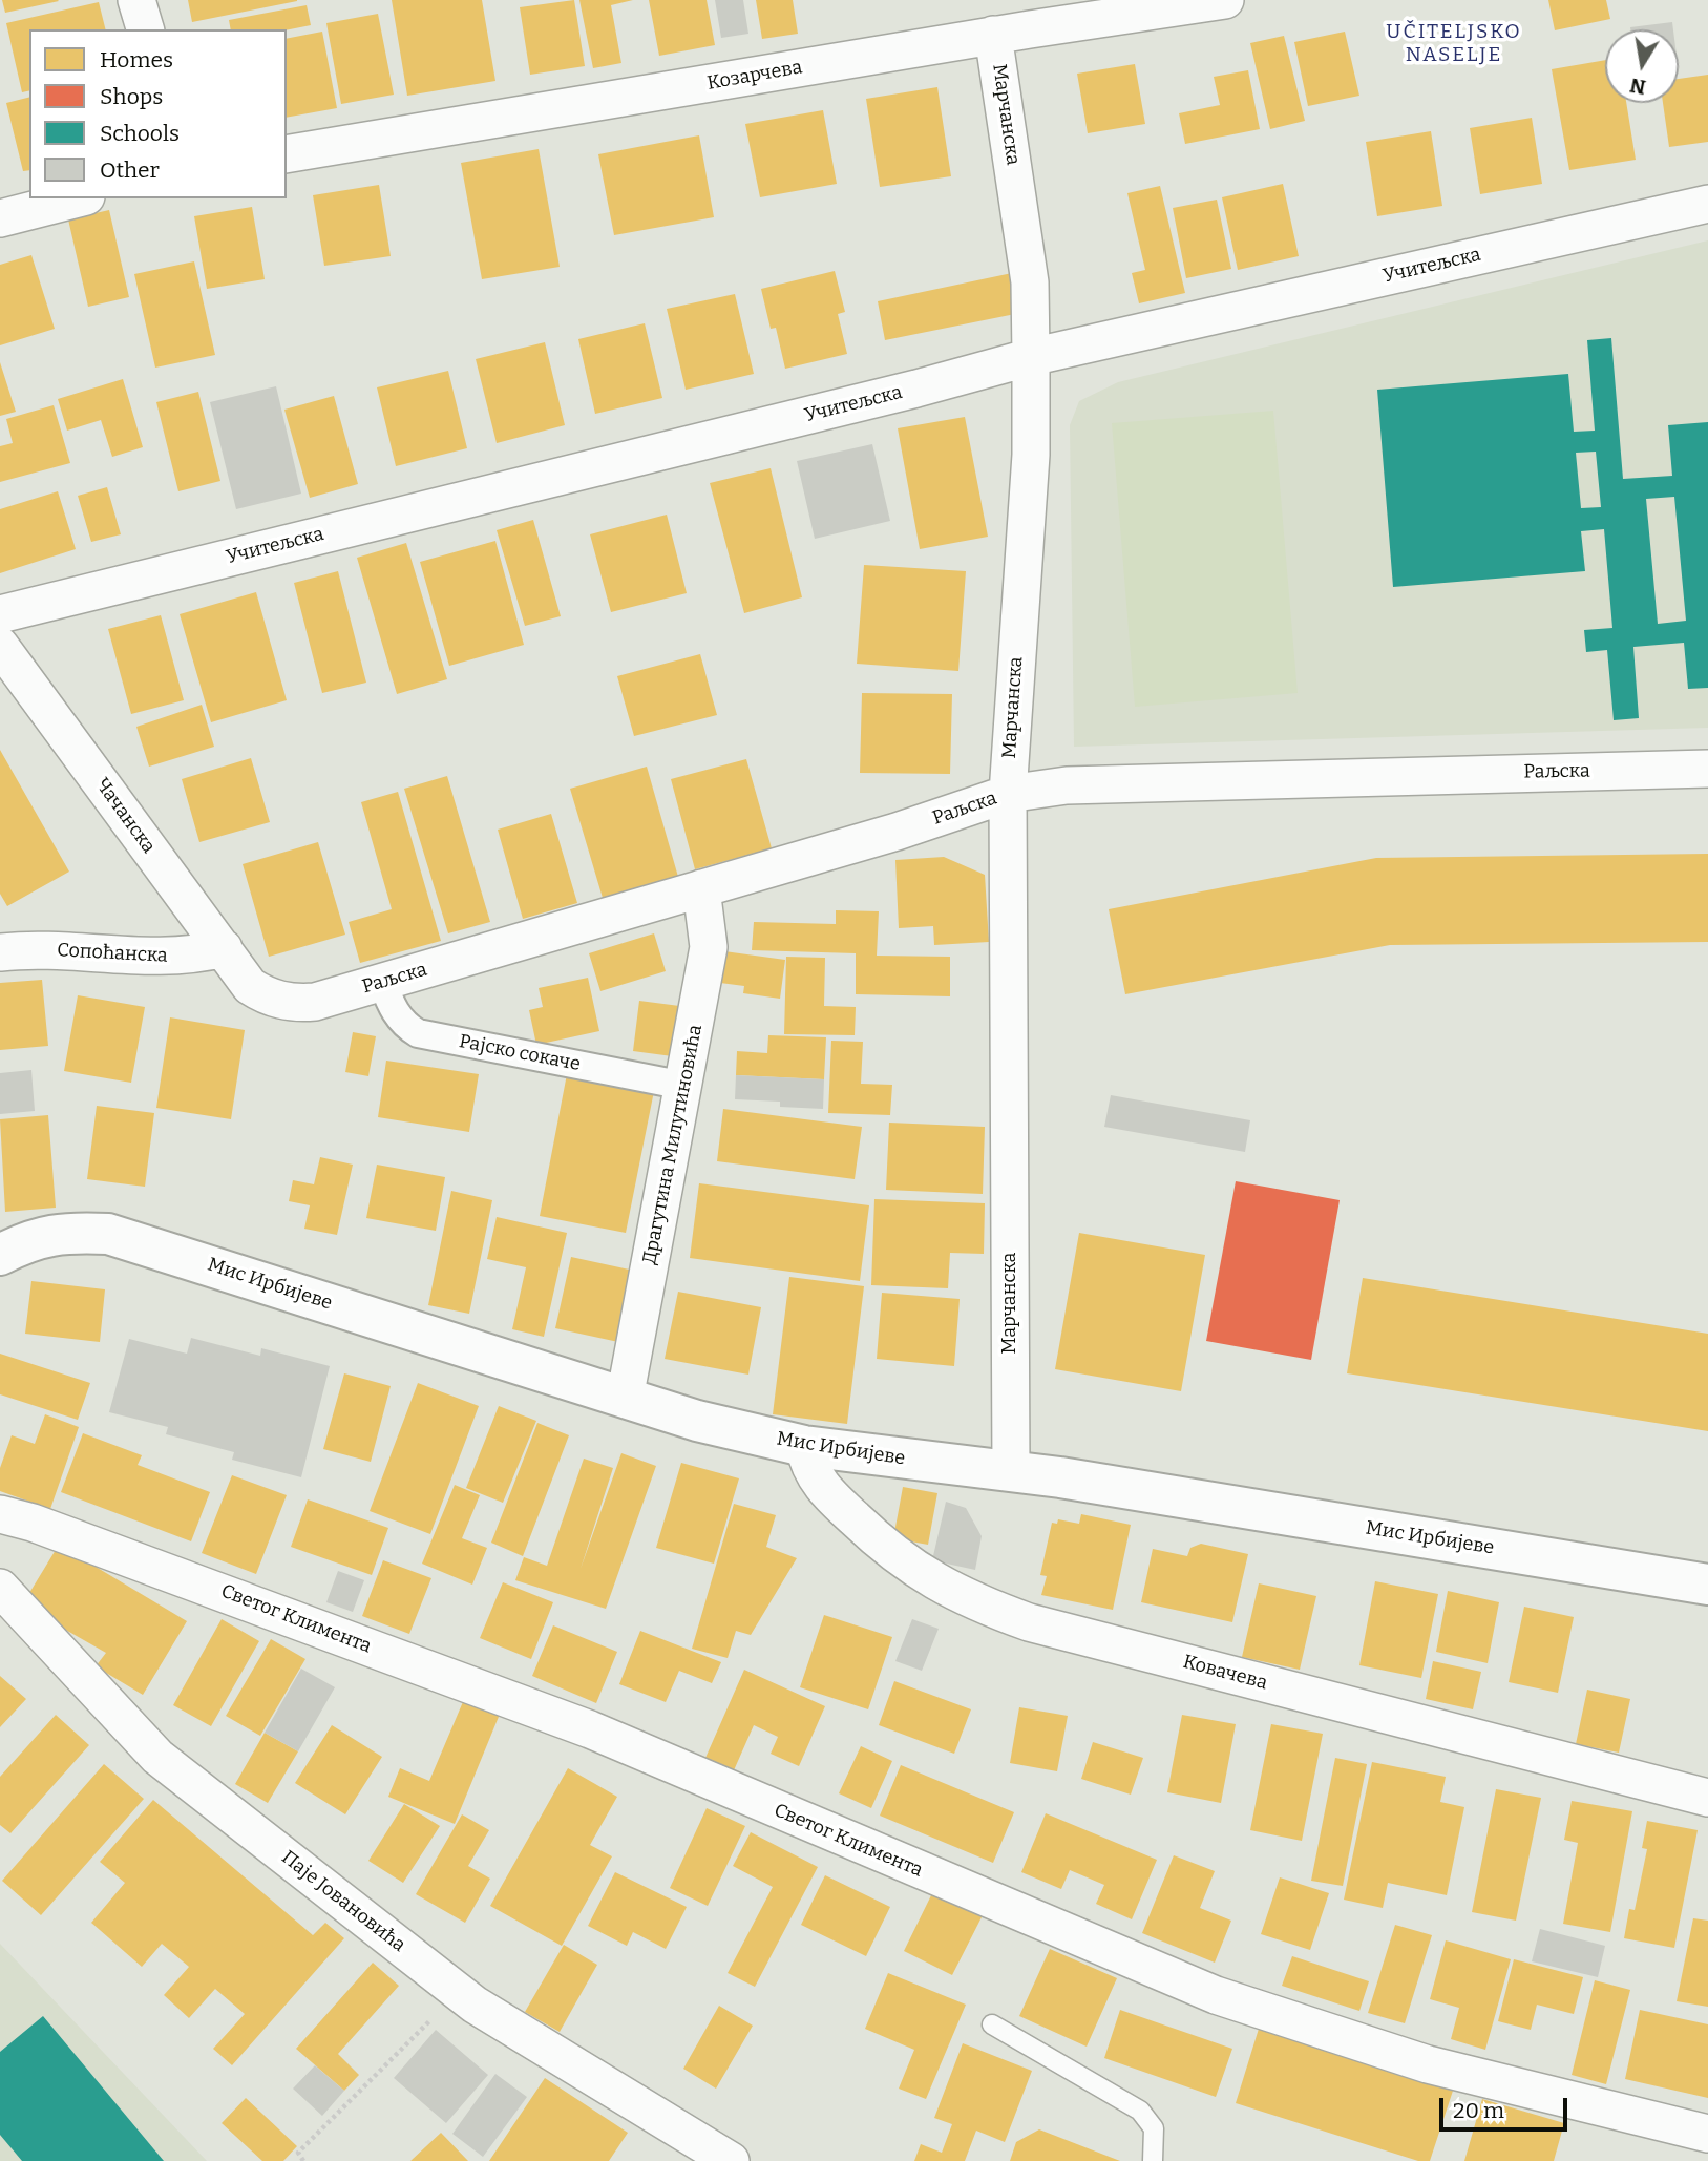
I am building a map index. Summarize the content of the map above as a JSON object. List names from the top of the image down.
{
  "streets": {
    "street": [
      "Козарчева",
      "Марчанска",
      "Учитељска",
      "Раљска",
      "Чачанска",
      "Сопоћанска",
      "Рајско сокаче",
      "Драгутина Милутиновића",
      "Мис Ирбијеве",
      "Светог Климента",
      "Ковачева",
      "Паје Јовановића"
    ]
  },
  "crossings": [
    ["Козарчева", "Марчанска"],
    ["Марчанска", "Учитељска"],
    ["Марчанска", "Раљска"],
    ["Марчанска", "Мис Ирбијеве"],
    ["Раљска", "Чачанска"],
    ["Раљска", "Рајско сокаче"],
    ["Раљска", "Драгутина Милутиновића"],
    ["Чачанска", "Сопоћанска"],
    ["Рајско сокаче", "Драгутина Милутиновића"],
    ["Драгутина Милутиновића", "Мис Ирбијеве"],
    ["Мис Ирбијеве", "Ковачева"]
  ],
  "districts": ["UČITELJSKO NASELJE"],
  "legend": [
    "Homes",
    "Shops",
    "Schools",
    "Other"
  ],
  "scale_bar": "20 m",
  "north": "bottom"
}
